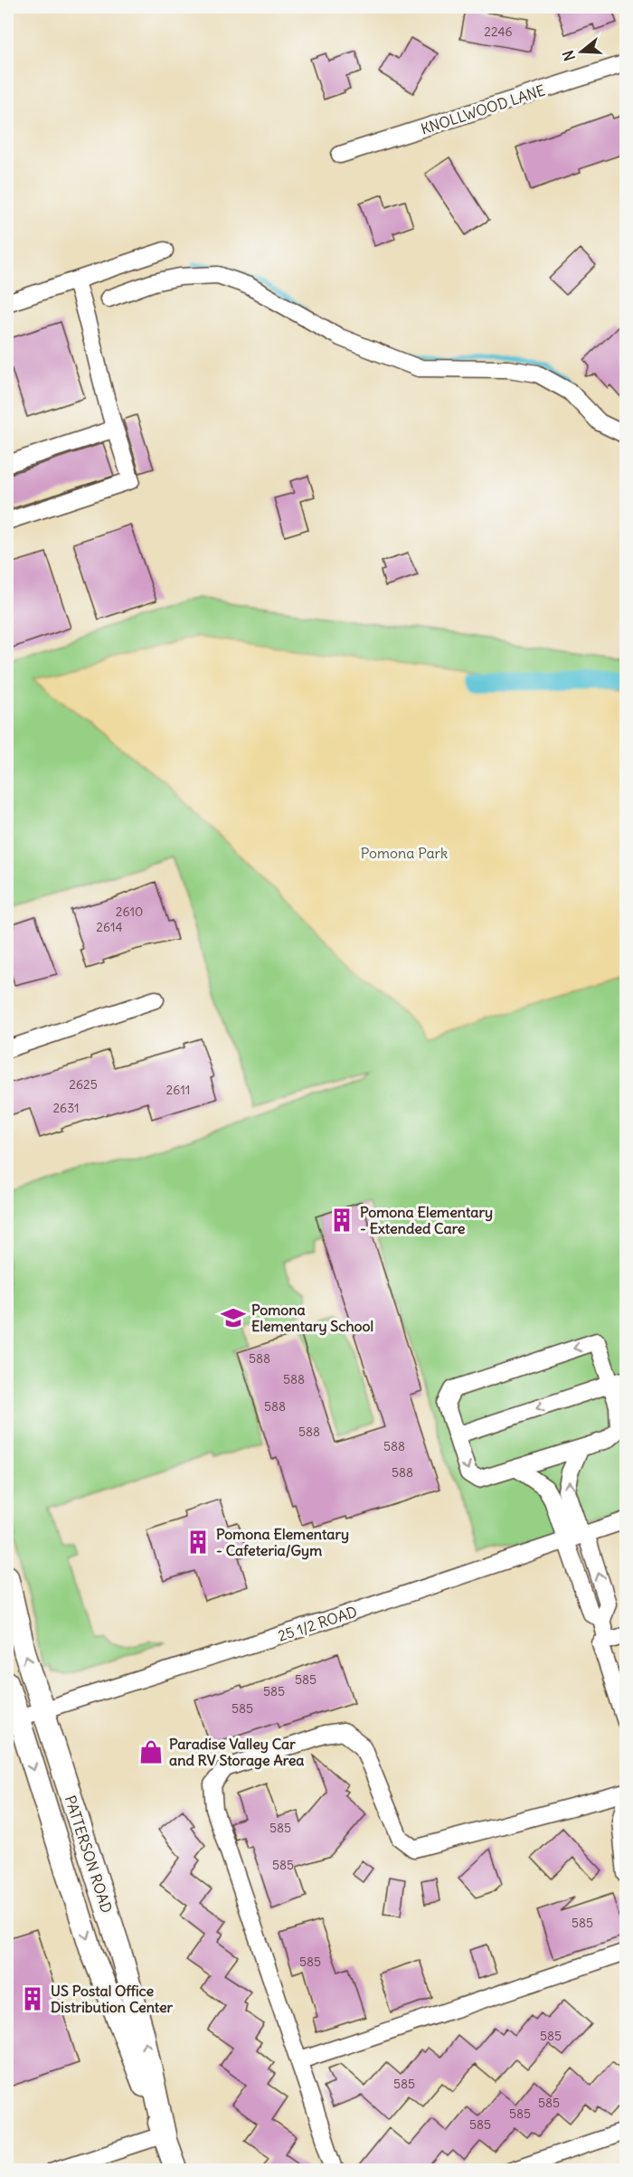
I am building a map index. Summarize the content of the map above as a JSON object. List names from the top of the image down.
{
  "streets": {
    "main road": ["PATTERSON ROAD"],
    "street": ["KNOLLWOOD LANE", "25 1/2 ROAD"]
  },
  "crossings": [
    ["25 1/2 ROAD", "PATTERSON ROAD"]
  ],
  "parks": ["Pomona Park"],
  "places": {
    "building": ["Pomona Elementary - Extended Care", "Pomona Elementary - Cafeteria/Gym", "US Postal Office Distribution Center"],
    "school or university": ["Pomona Elementary School"],
    "shop": ["Paradise Valley Car and RV Storage Area"]
  },
  "house_numbers": [
    "2246",
    "2610",
    "2614",
    "2625",
    "2611",
    "2631",
    "588",
    "588",
    "588",
    "588",
    "588",
    "588",
    "585",
    "585",
    "585",
    "585",
    "585",
    "585",
    "585",
    "585",
    "585",
    "585",
    "585",
    "585"
  ],
  "north": "left"
}
